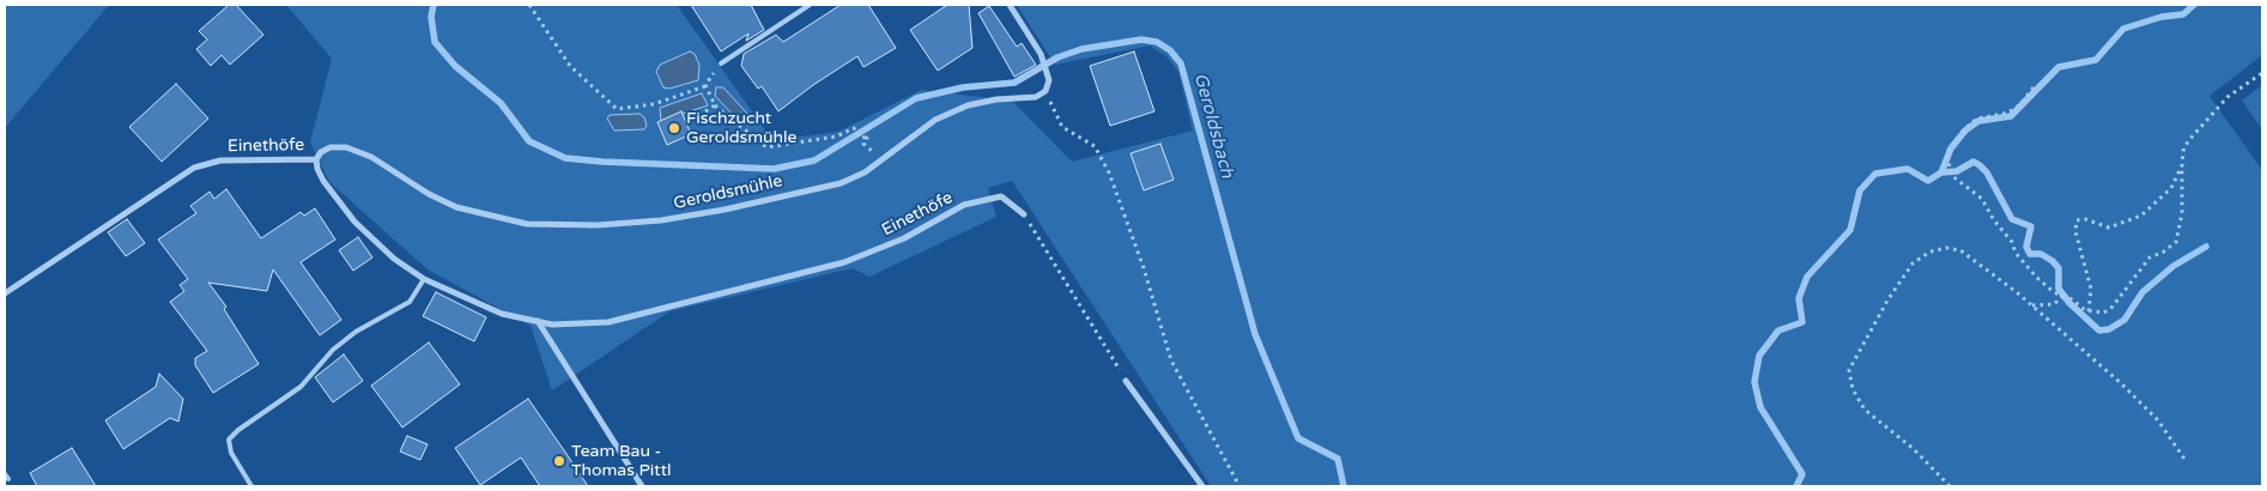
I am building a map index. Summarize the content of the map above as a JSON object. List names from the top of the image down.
{
  "streets": {
    "street": ["Einethöfe", "Geroldsmühle"]
  },
  "crossings": [
    ["Einethöfe", "Geroldsmühle"]
  ],
  "water": ["Geroldsbach"],
  "places": ["Fischzucht Geroldsmühle", "Team Bau - Thomas Pittl"]
}
